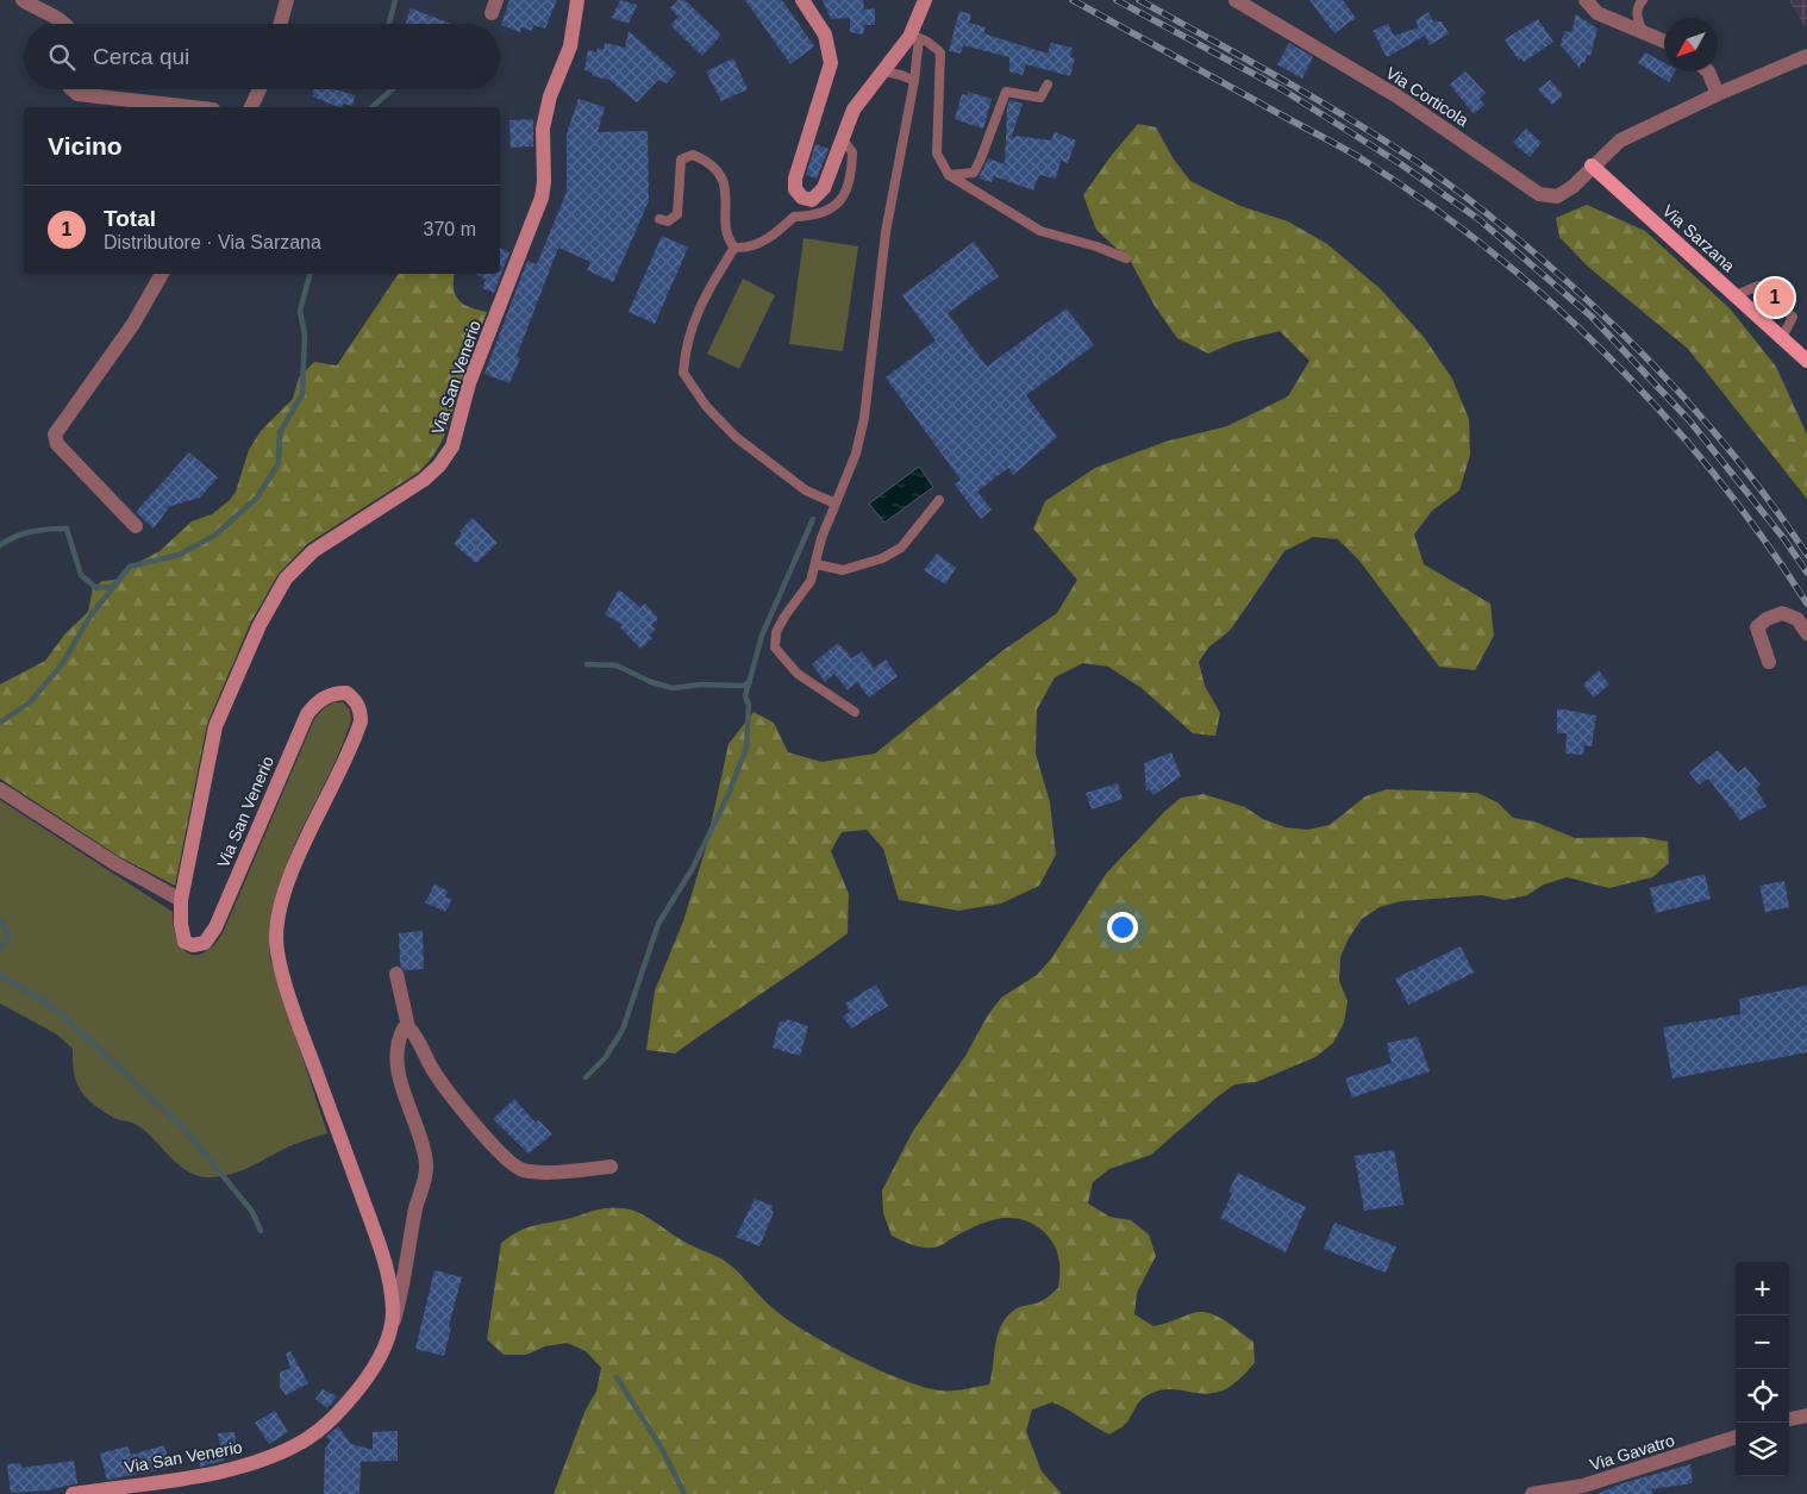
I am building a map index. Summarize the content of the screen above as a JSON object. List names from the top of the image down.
{
  "streets": {
    "main road": ["Via Sarzana"],
    "street": ["Via Corticola", "Via San Venerio", "Via Gavatro"]
  },
  "crossings": [
    ["Via Corticola", "Via Sarzana"]
  ],
  "north": "bottom left",
  "page": {
    "search": "Cerca qui",
    "heading": "Vicino",
    "list": [
      {
        "mark": "1",
        "name": "Total",
        "note": "Distributore · Via Sarzana",
        "value": "370 m"
      }
    ],
    "pins": "1",
    "map_buttons": ["+", "−"]
  }
}
